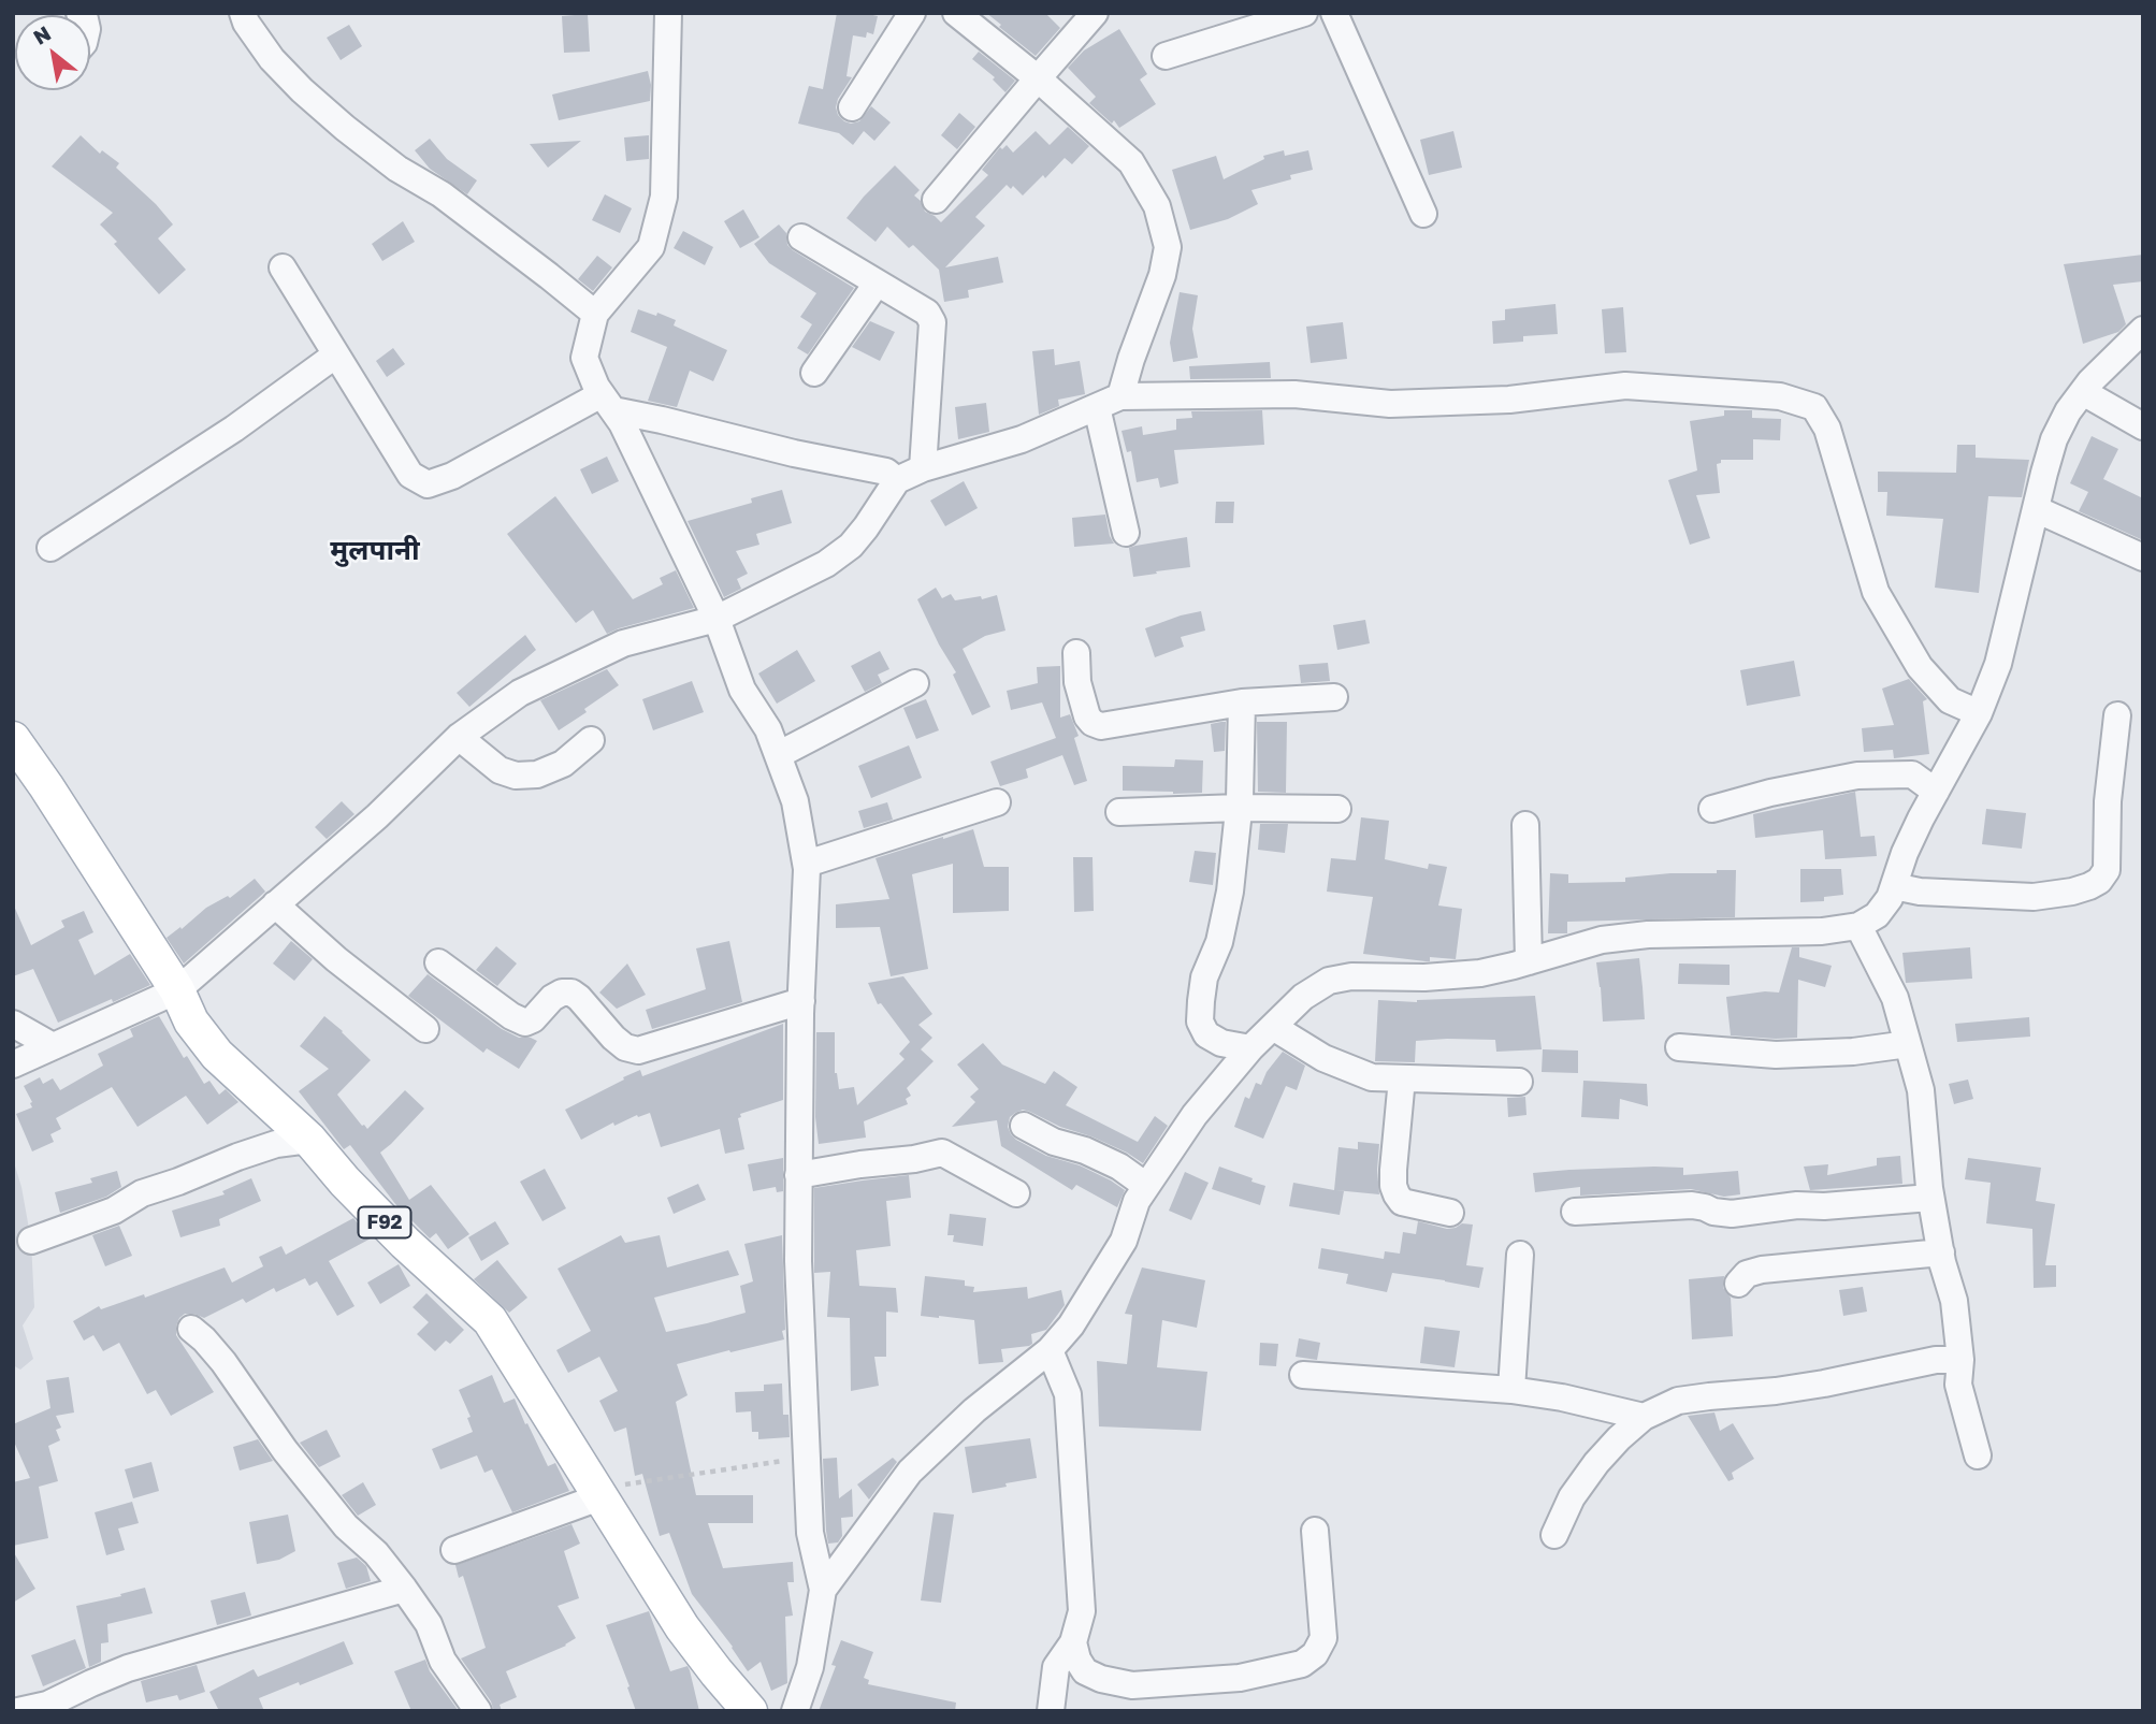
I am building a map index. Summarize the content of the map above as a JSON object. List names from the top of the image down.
{
  "streets": {
    "main road": ["F92"]
  },
  "districts": ["मुलपानी"],
  "north": "top left"
}
